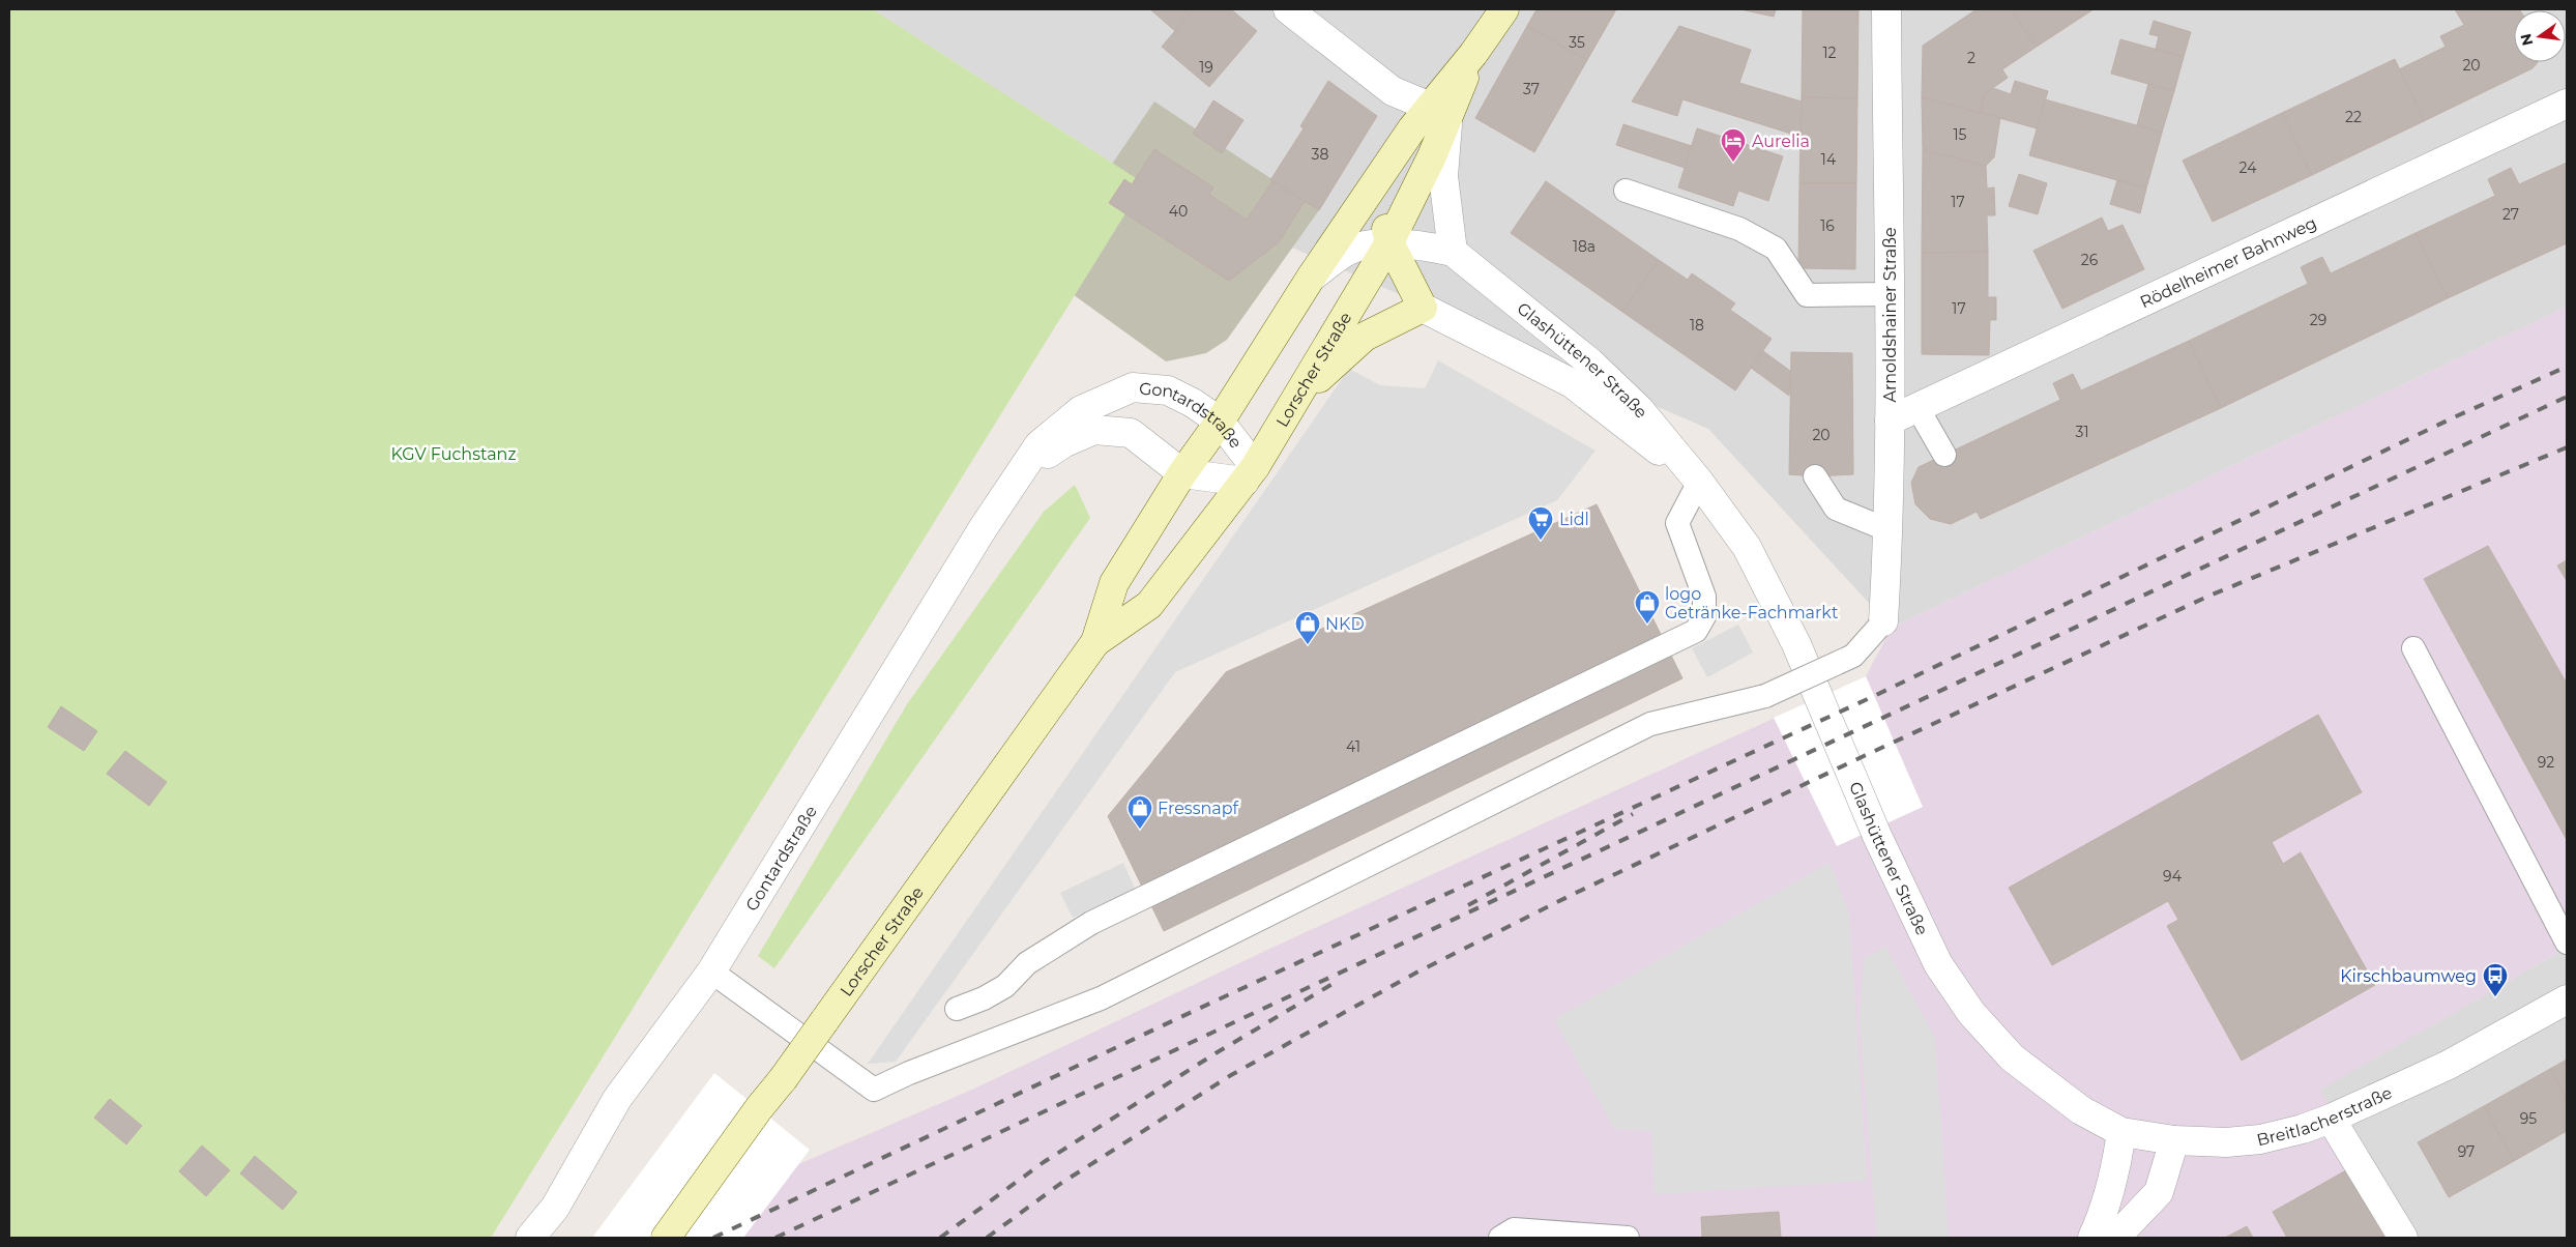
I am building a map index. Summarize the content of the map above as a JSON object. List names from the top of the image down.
{
  "streets": {
    "main road": ["Lorscher Straße"],
    "street": [
      "Rödelheimer Bahnweg",
      "Arnoldshainer Straße",
      "Glashüttener Straße",
      "Gontardstraße",
      "Breitlacherstraße"
    ]
  },
  "crossings": [
    ["Rödelheimer Bahnweg", "Arnoldshainer Straße"],
    ["Glashüttener Straße", "Breitlacherstraße"],
    ["Lorscher Straße", "Gontardstraße"]
  ],
  "parks": ["KGV Fuchstanz"],
  "places": {
    "hotel": ["Aurelia"],
    "supermarket": ["Lidl"],
    "shop": ["logo Getränke-Fachmarkt", "NKD", "Fressnapf"],
    "bus stop": ["Kirschbaumweg"]
  },
  "house_numbers": [
    "35",
    "12",
    "2",
    "20",
    "19",
    "37",
    "22",
    "15",
    "38",
    "14",
    "24",
    "17",
    "40",
    "27",
    "16",
    "18a",
    "26",
    "17",
    "29",
    "18",
    "31",
    "20",
    "41",
    "92",
    "94",
    "95",
    "97"
  ],
  "north": "left"
}
